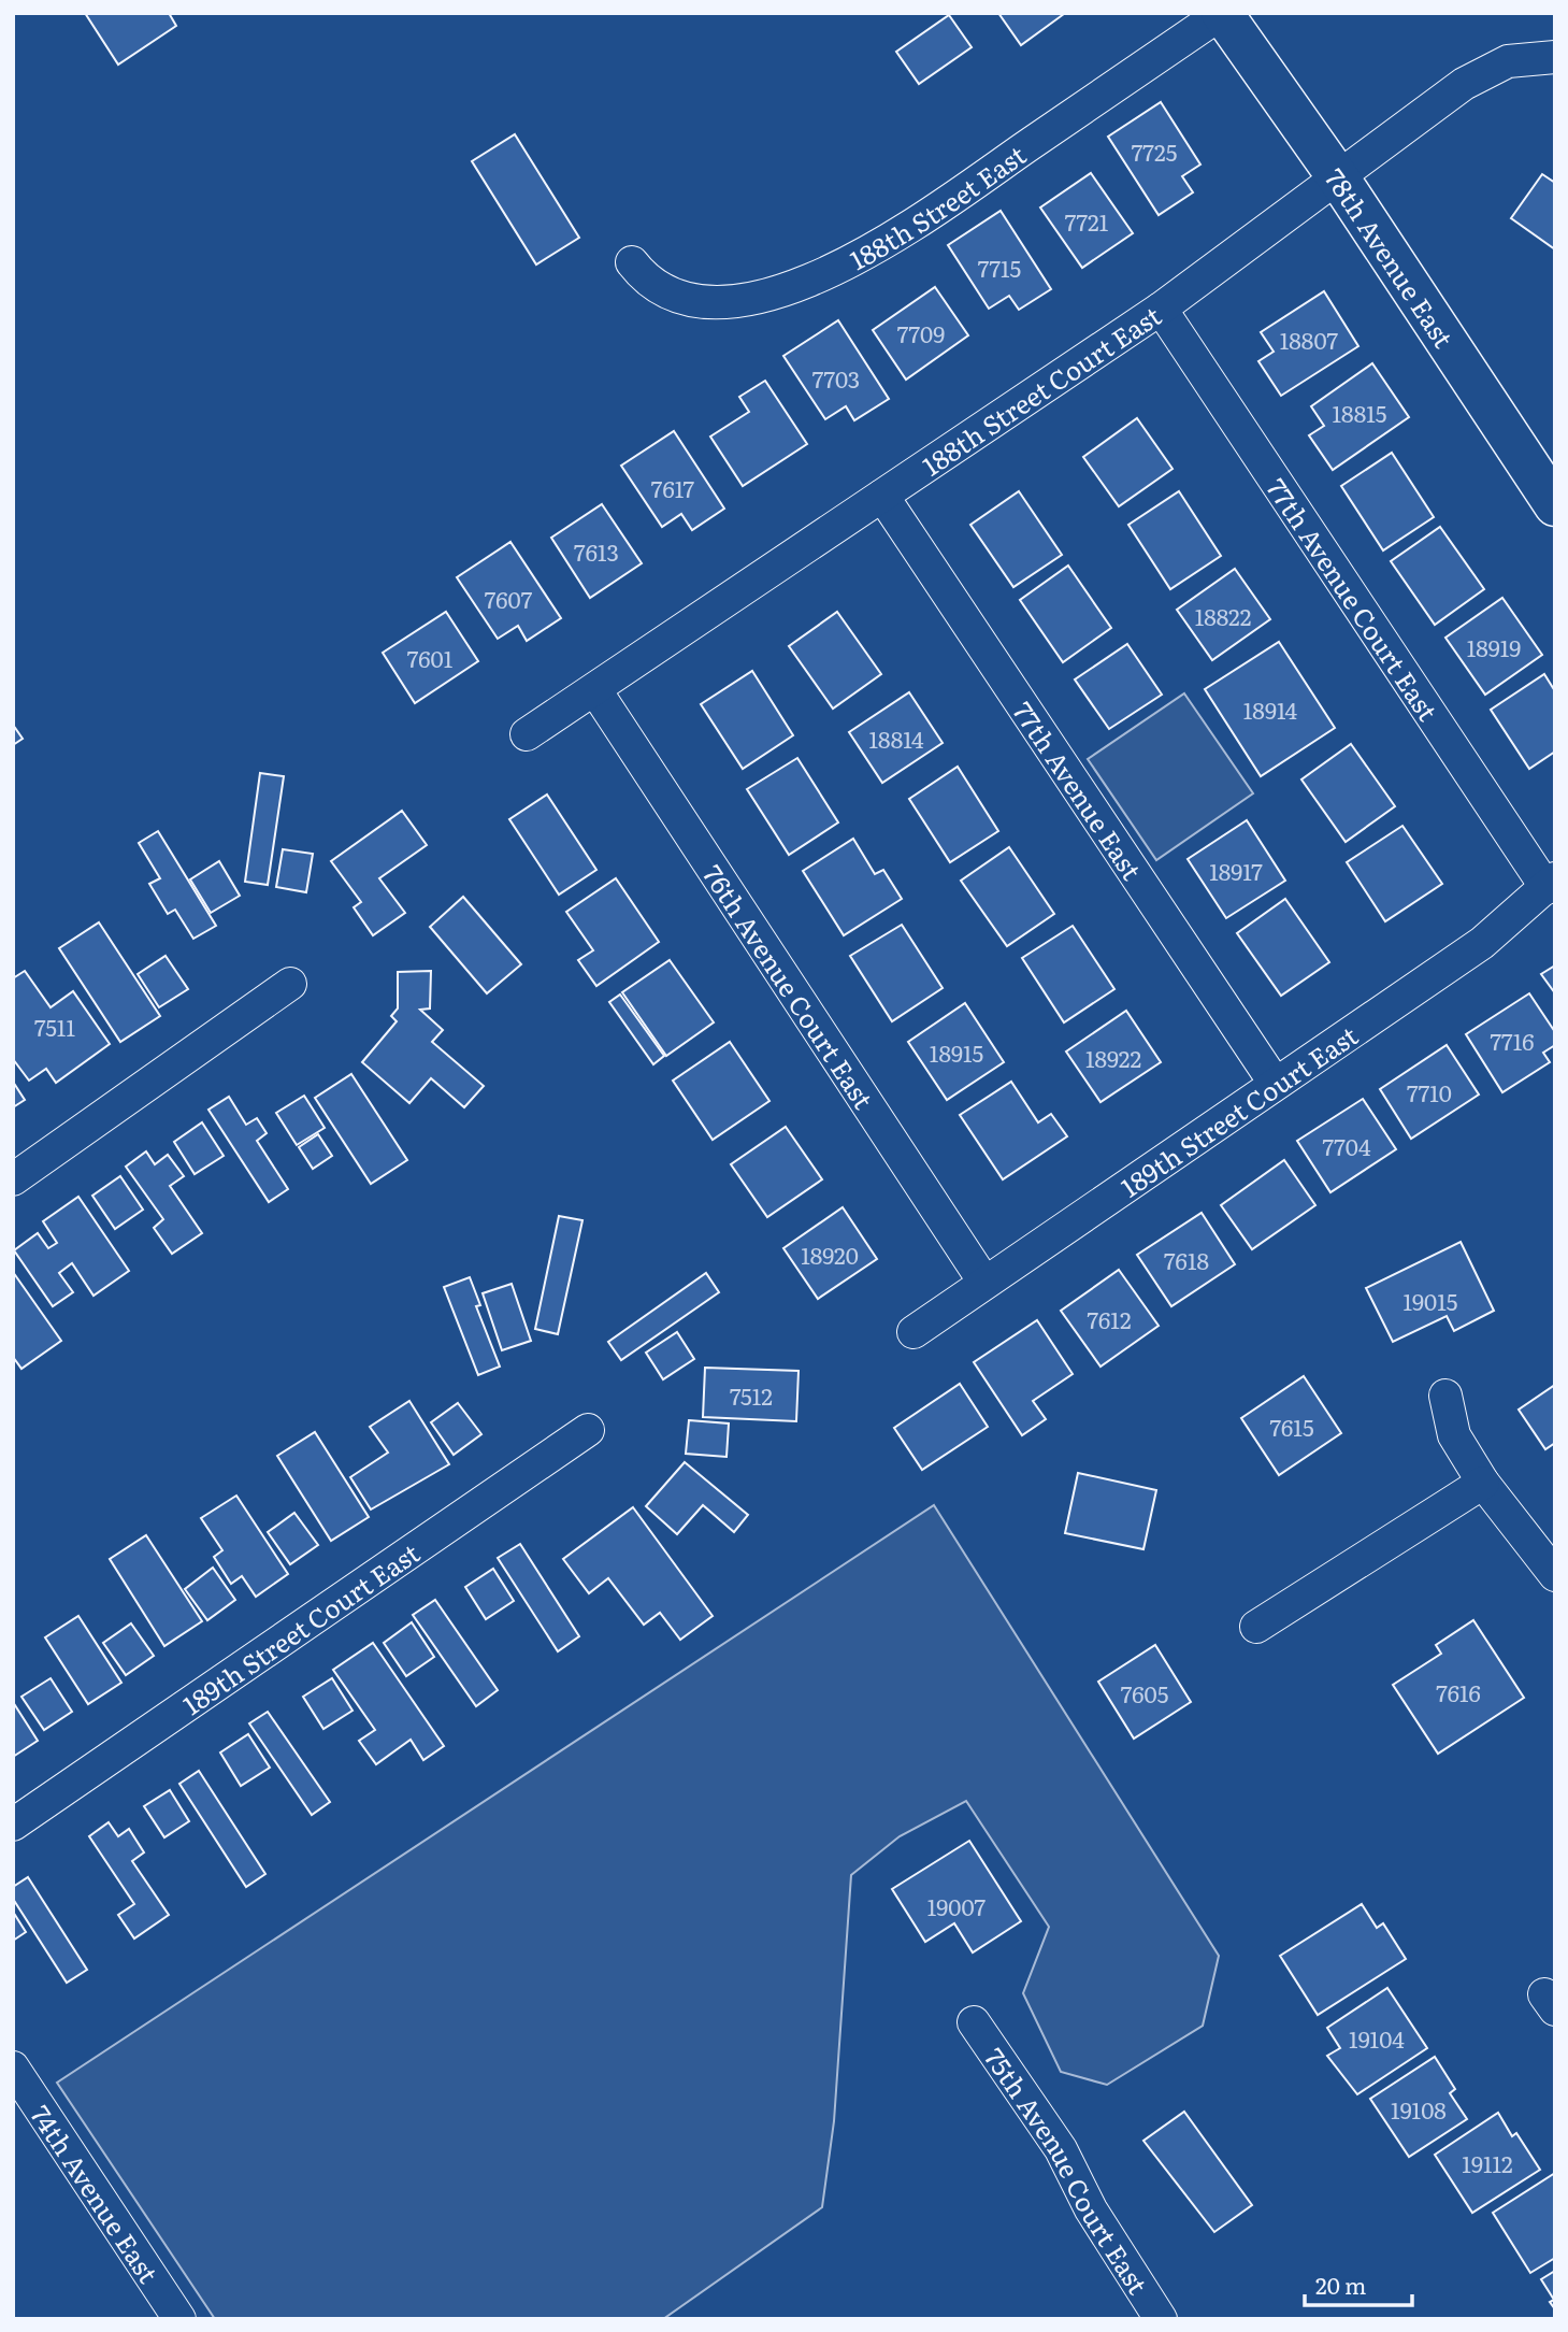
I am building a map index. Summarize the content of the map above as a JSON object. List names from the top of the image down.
{
  "streets": {
    "street": [
      "188th Street East",
      "78th Avenue East",
      "188th Street Court East",
      "77th Avenue Court East",
      "77th Avenue East",
      "76th Avenue Court East",
      "189th Street Court East",
      "75th Avenue Court East",
      "74th Avenue East"
    ]
  },
  "crossings": [
    ["188th Street East", "78th Avenue East"],
    ["78th Avenue East", "188th Street Court East"],
    ["188th Street Court East", "77th Avenue Court East"],
    ["188th Street Court East", "77th Avenue East"],
    ["188th Street Court East", "76th Avenue Court East"],
    ["77th Avenue Court East", "189th Street Court East"],
    ["77th Avenue East", "189th Street Court East"],
    ["76th Avenue Court East", "189th Street Court East"]
  ],
  "house_numbers": [
    "7725",
    "7721",
    "7715",
    "7709",
    "18807",
    "7703",
    "18815",
    "7617",
    "7613",
    "7607",
    "18822",
    "18919",
    "7601",
    "18914",
    "18814",
    "18917",
    "7511",
    "7716",
    "18915",
    "18922",
    "7710",
    "7704",
    "18920",
    "7618",
    "19015",
    "7612",
    "7512",
    "7615",
    "7616",
    "7605",
    "19007",
    "19104",
    "19108",
    "19112"
  ],
  "scale_bar": "20 m"
}
